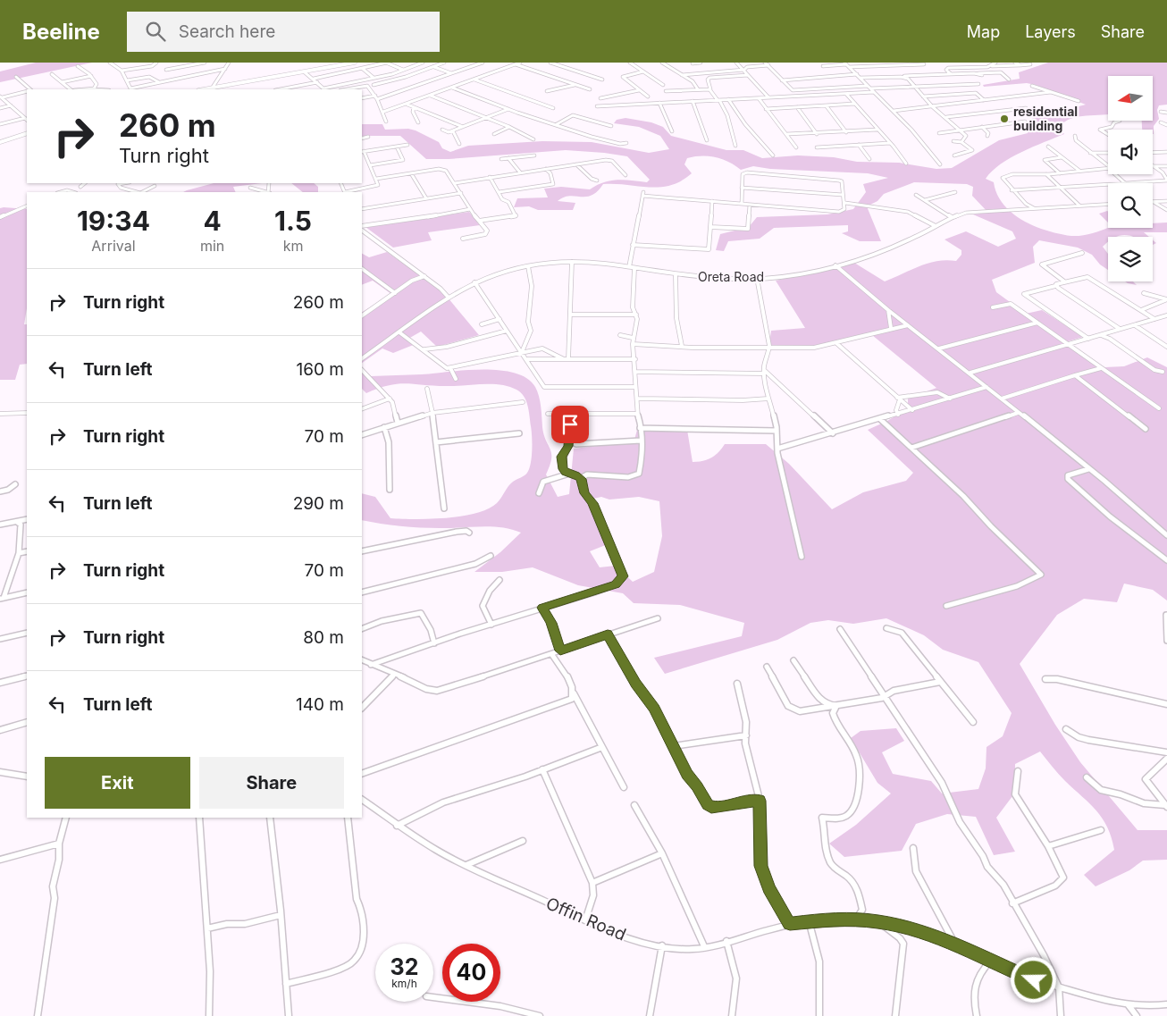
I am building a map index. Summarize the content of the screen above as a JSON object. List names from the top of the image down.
{
  "streets": {
    "street": ["Oreta Road", "Offin Road"]
  },
  "places": ["residential building"],
  "north": "left",
  "page": {
    "header": "Beeline",
    "search": "Search here",
    "nav": ["Map", "Layers", "Share"],
    "turn": ["260 m", "Turn right"],
    "eta": [
      "19:34",
      "Arrival",
      "4",
      "min",
      "1.5",
      "km"
    ],
    "list": [
      {
        "name": "Turn right",
        "value": "260 m"
      },
      {
        "name": "Turn left",
        "value": "160 m"
      },
      {
        "name": "Turn right",
        "value": "70 m"
      },
      {
        "name": "Turn left",
        "value": "290 m"
      },
      {
        "name": "Turn right",
        "value": "70 m"
      },
      {
        "name": "Turn right",
        "value": "80 m"
      },
      {
        "name": "Turn left",
        "value": "140 m"
      }
    ],
    "buttons": ["Exit", "Share"],
    "speed": "32 km/h",
    "limit": "40"
  }
}
